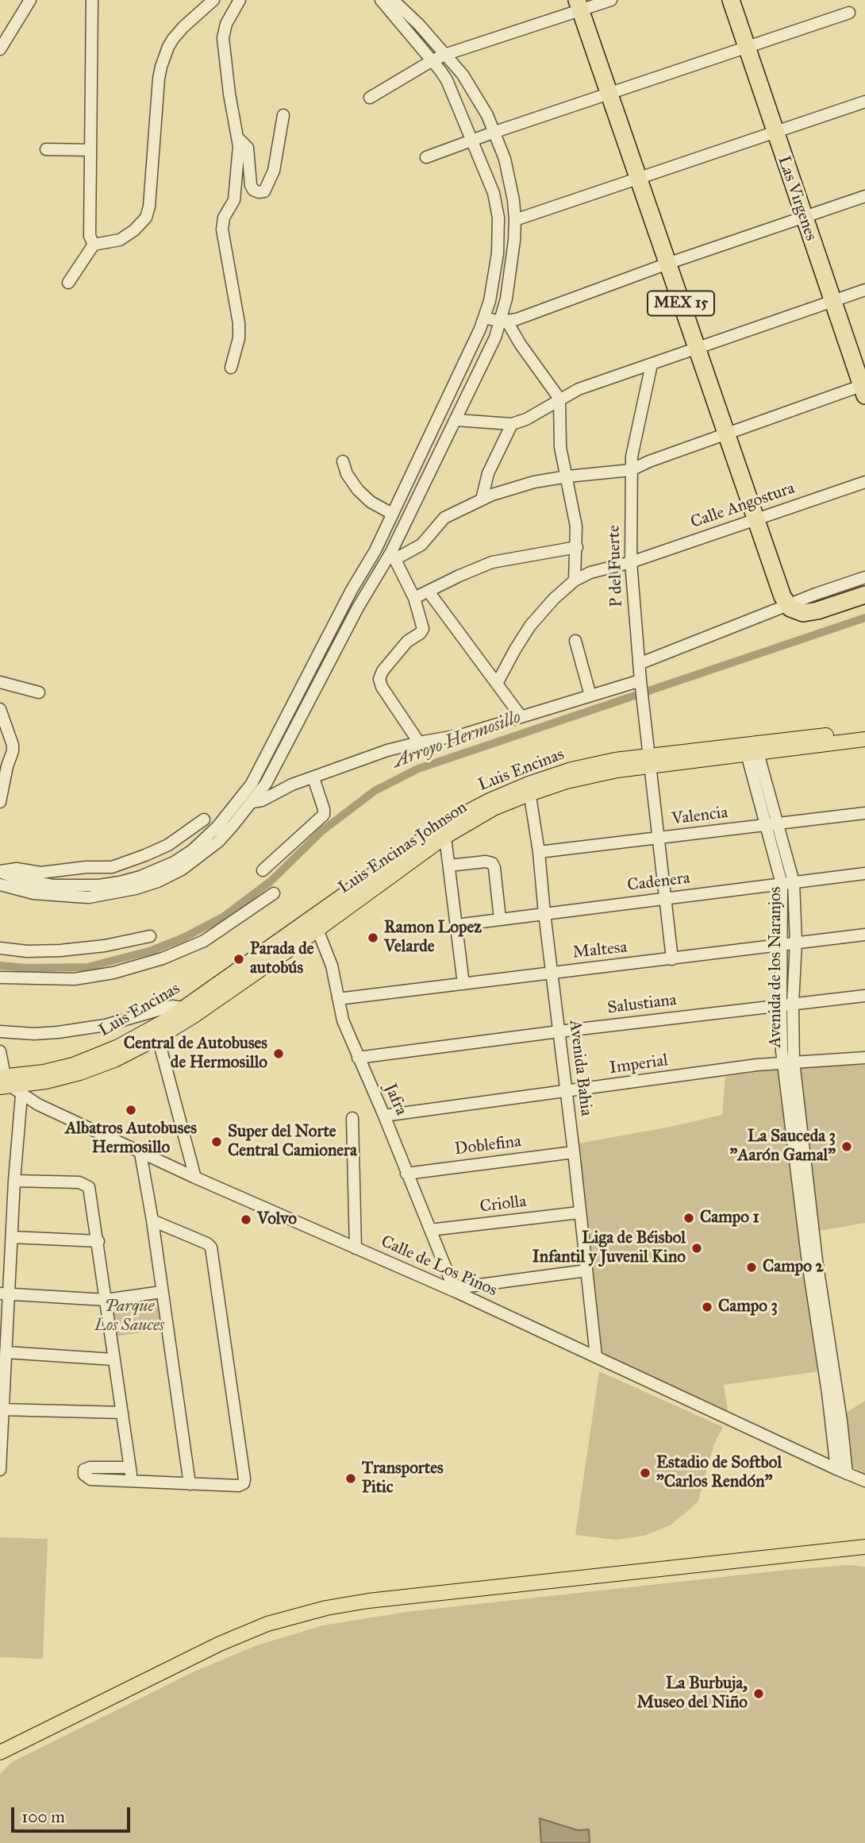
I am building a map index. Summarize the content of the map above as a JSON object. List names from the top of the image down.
{
  "streets": {
    "highway": ["Las Virgenes", "MEX 15"],
    "main road": ["Luis Encinas", "Luis Encinas Johnson"],
    "street": [
      "Calle Angostura",
      "P del Fuerte",
      "Valencia",
      "Cadenera",
      "Maltesa",
      "Avenida de los Naranjos",
      "Salustiana",
      "Imperial",
      "Avenida Bahia",
      "Jafra",
      "Doblefina",
      "Criolla",
      "Calle de Los Pinos"
    ]
  },
  "crossings": [
    ["MEX 15", "Calle Angostura"],
    ["Calle Angostura", "P del Fuerte"],
    ["P del Fuerte", "Valencia"],
    ["P del Fuerte", "Luis Encinas Johnson"],
    ["P del Fuerte", "Cadenera"],
    ["P del Fuerte", "Maltesa"],
    ["Luis Encinas", "Luis Encinas Johnson"],
    ["Luis Encinas", "Jafra"],
    ["Luis Encinas", "Calle de Los Pinos"],
    ["Valencia", "Avenida de los Naranjos"],
    ["Valencia", "Avenida Bahia"],
    ["Luis Encinas Johnson", "Avenida de los Naranjos"],
    ["Luis Encinas Johnson", "Avenida Bahia"],
    ["Luis Encinas Johnson", "Jafra"],
    ["Luis Encinas Johnson", "Calle de Los Pinos"],
    ["Cadenera", "Avenida de los Naranjos"],
    ["Cadenera", "Avenida Bahia"],
    ["Maltesa", "Avenida de los Naranjos"],
    ["Maltesa", "Avenida Bahia"],
    ["Maltesa", "Jafra"],
    ["Avenida de los Naranjos", "Salustiana"],
    ["Avenida de los Naranjos", "Imperial"],
    ["Avenida de los Naranjos", "Calle de Los Pinos"],
    ["Salustiana", "Avenida Bahia"],
    ["Salustiana", "Jafra"],
    ["Imperial", "Avenida Bahia"],
    ["Imperial", "Jafra"],
    ["Avenida Bahia", "Doblefina"],
    ["Avenida Bahia", "Criolla"],
    ["Avenida Bahia", "Calle de Los Pinos"],
    ["Jafra", "Doblefina"],
    ["Jafra", "Criolla"],
    ["Jafra", "Calle de Los Pinos"]
  ],
  "water": ["Arroyo Hermosillo"],
  "parks": ["Parque Los Sauces"],
  "places": [
    "Ramon Lopez Velarde",
    "Parada de autobús",
    "Central de Autobuses de Hermosillo",
    "Albatros Autobuses Hermosillo",
    "Super del Norte Central Camionera",
    "La Sauceda 3 \"Aarón Gamal\"",
    "Campo 1",
    "Volvo",
    "Liga de Béisbol Infantil y Juvenil Kino",
    "Campo 2",
    "Campo 3",
    "Estadio de Softbol \"Carlos Rendón\"",
    "Transportes Pitic",
    "La Burbuja, Museo del Niño"
  ],
  "scale_bar": "100 m"
}
